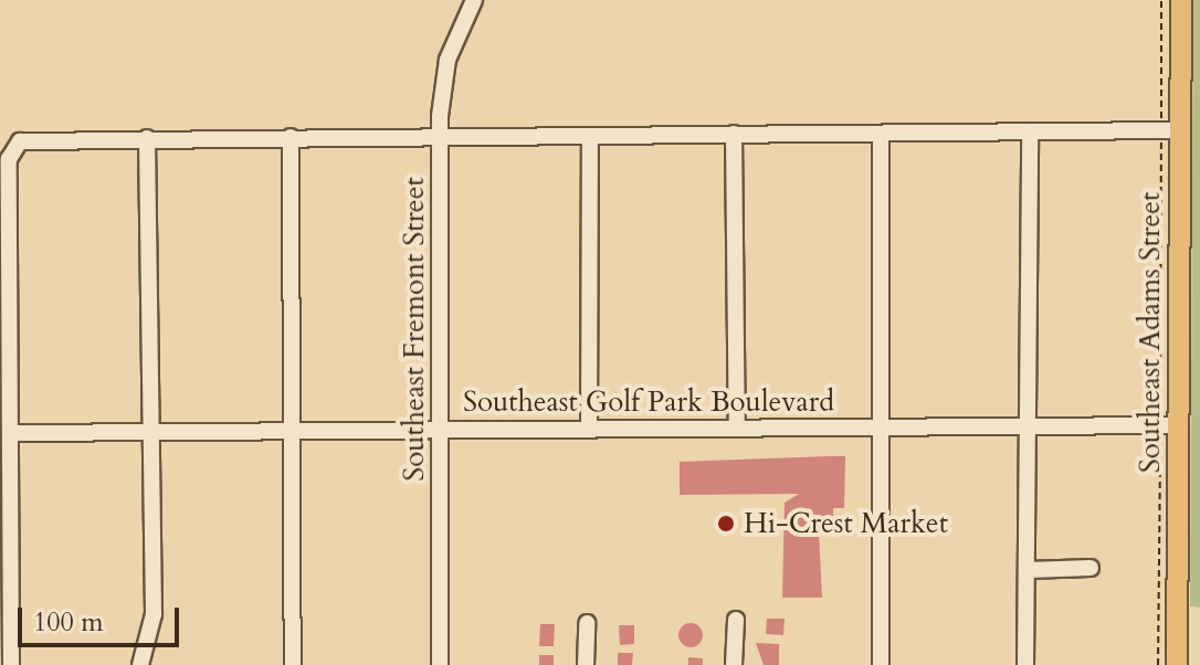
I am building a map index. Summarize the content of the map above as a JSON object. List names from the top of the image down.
{
  "streets": {
    "main road": ["Southeast Adams Street"],
    "street": ["Southeast Fremont Street", "Southeast Golf Park Boulevard"]
  },
  "crossings": [
    ["Southeast Fremont Street", "Southeast Golf Park Boulevard"],
    ["Southeast Adams Street", "Southeast Golf Park Boulevard"]
  ],
  "places": ["Hi-Crest Market"],
  "scale_bar": "100 m"
}
